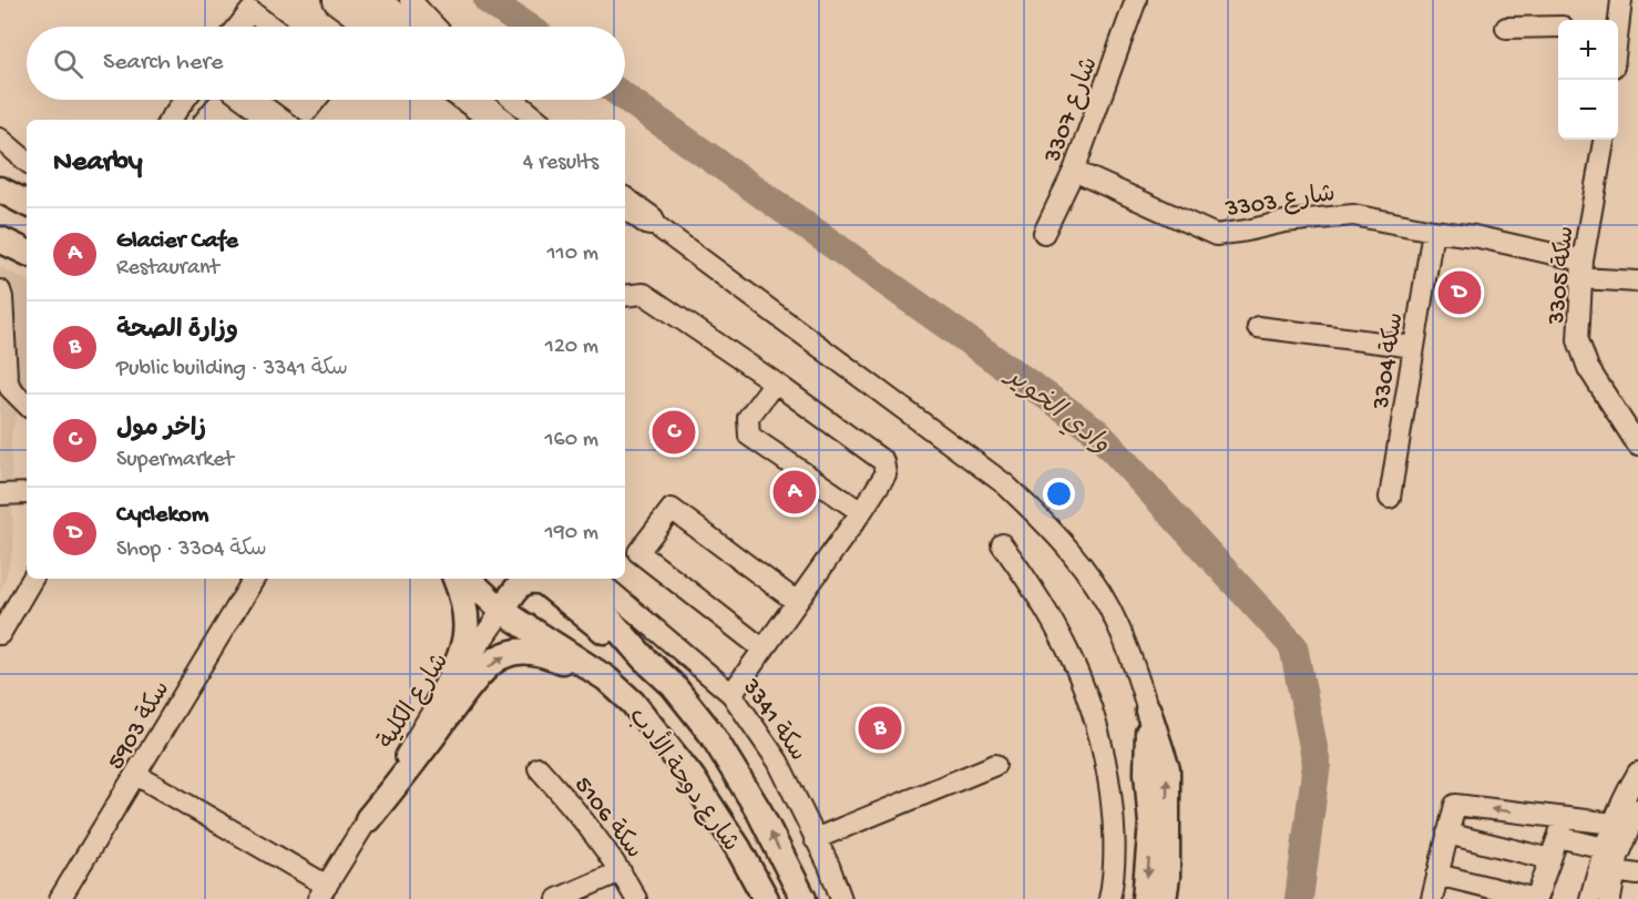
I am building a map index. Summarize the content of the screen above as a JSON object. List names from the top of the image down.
{
  "streets": {
    "main road": ["شارع دوحة الأدب"],
    "street": [
      "3307 شارع",
      "3303 شارع",
      "3305 سكة",
      "سكة 3304",
      "شارع الكلية",
      "سكة 3341",
      "سكة 5903",
      "سكة 5106"
    ]
  },
  "crossings": [
    ["3307 شارع", "3303 شارع"],
    ["3303 شارع", "3305 سكة"],
    ["3303 شارع", "سكة 3304"],
    ["شارع الكلية", "شارع دوحة الأدب"]
  ],
  "water": ["وادي الخوير"],
  "page": {
    "map_buttons": ["+", "−"],
    "search": "Search here",
    "heading": ["Nearby", "4 results"],
    "list": [
      {
        "mark": "A",
        "name": "Glacier Cafe",
        "note": "Restaurant",
        "value": "110 m"
      },
      {
        "mark": "B",
        "name": "وزارة الصحة",
        "note": "Public building · سكة 3341",
        "value": "120 m"
      },
      {
        "mark": "C",
        "name": "زاخر مول",
        "note": "Supermarket",
        "value": "160 m"
      },
      {
        "mark": "D",
        "name": "Cyclekom",
        "note": "Shop · سكة 3304",
        "value": "190 m"
      }
    ],
    "pins": [
      "D",
      "C",
      "A",
      "B"
    ]
  }
}
